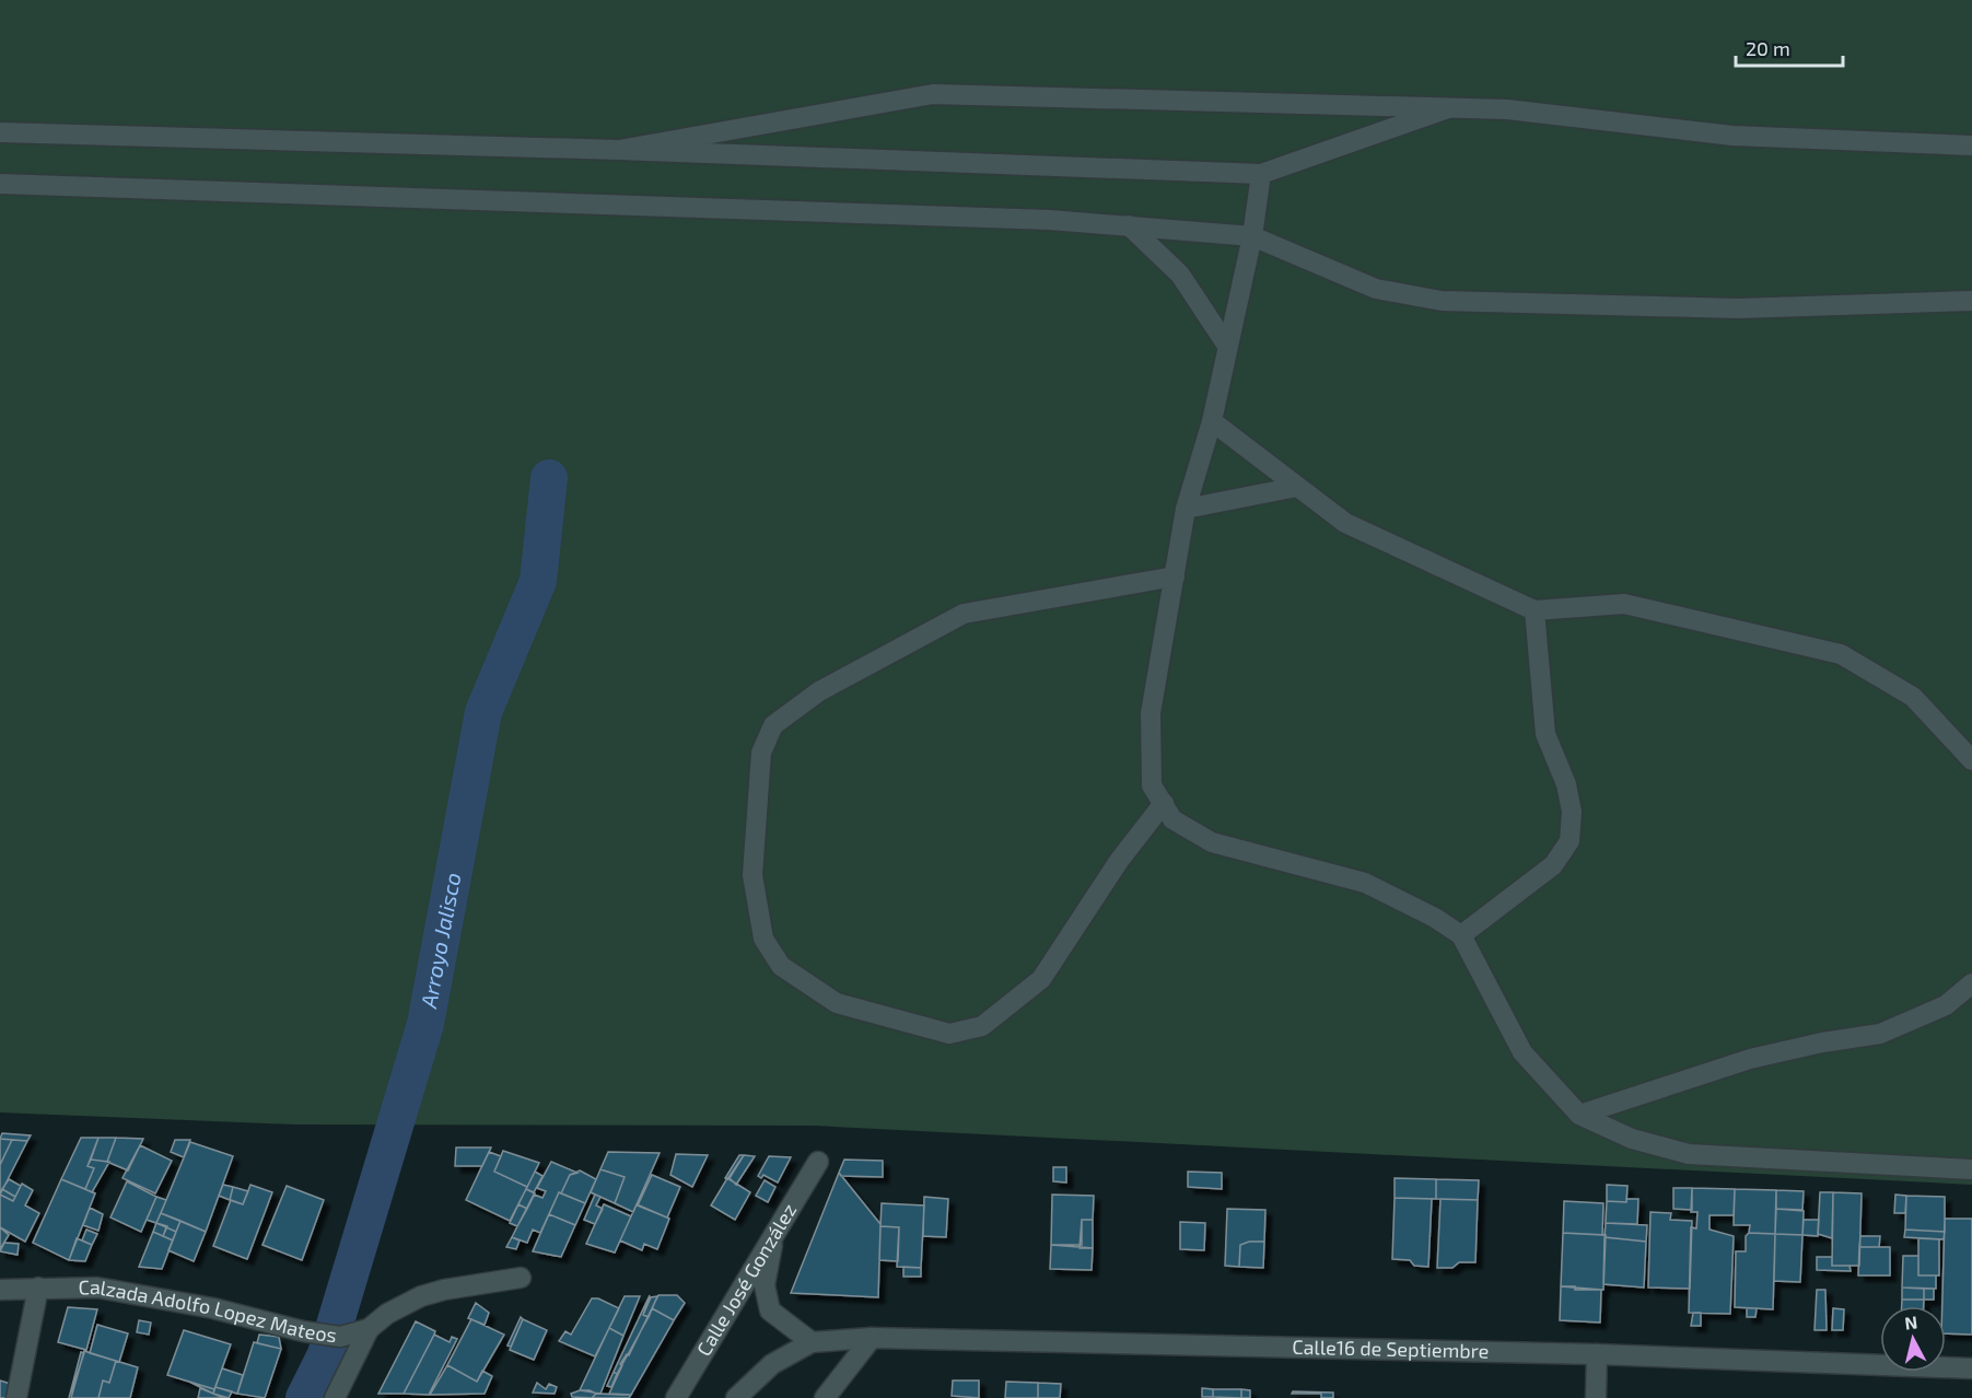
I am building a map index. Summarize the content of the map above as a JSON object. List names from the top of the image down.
{
  "streets": {
    "street": ["Calle José González", "Calzada Adolfo Lopez Mateos", "Calle16 de Septiembre"]
  },
  "water": ["Arroyo Jalisco"],
  "scale_bar": "20 m",
  "north": "top"
}
